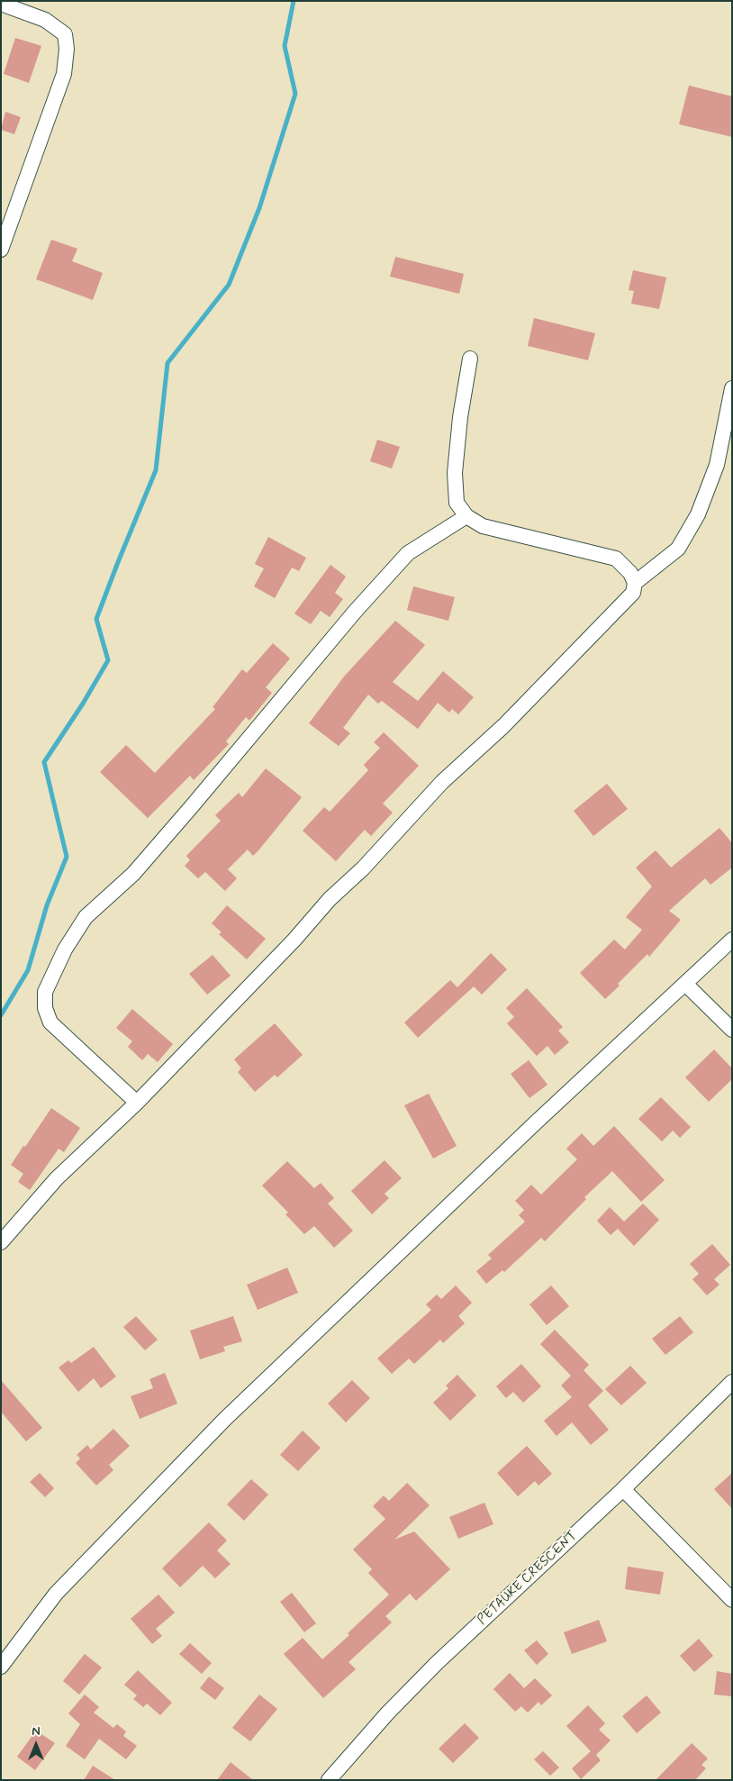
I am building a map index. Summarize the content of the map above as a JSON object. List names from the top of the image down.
{
  "streets": {
    "street": ["PETAUKE CRESCENT"]
  },
  "north": "top"
}
